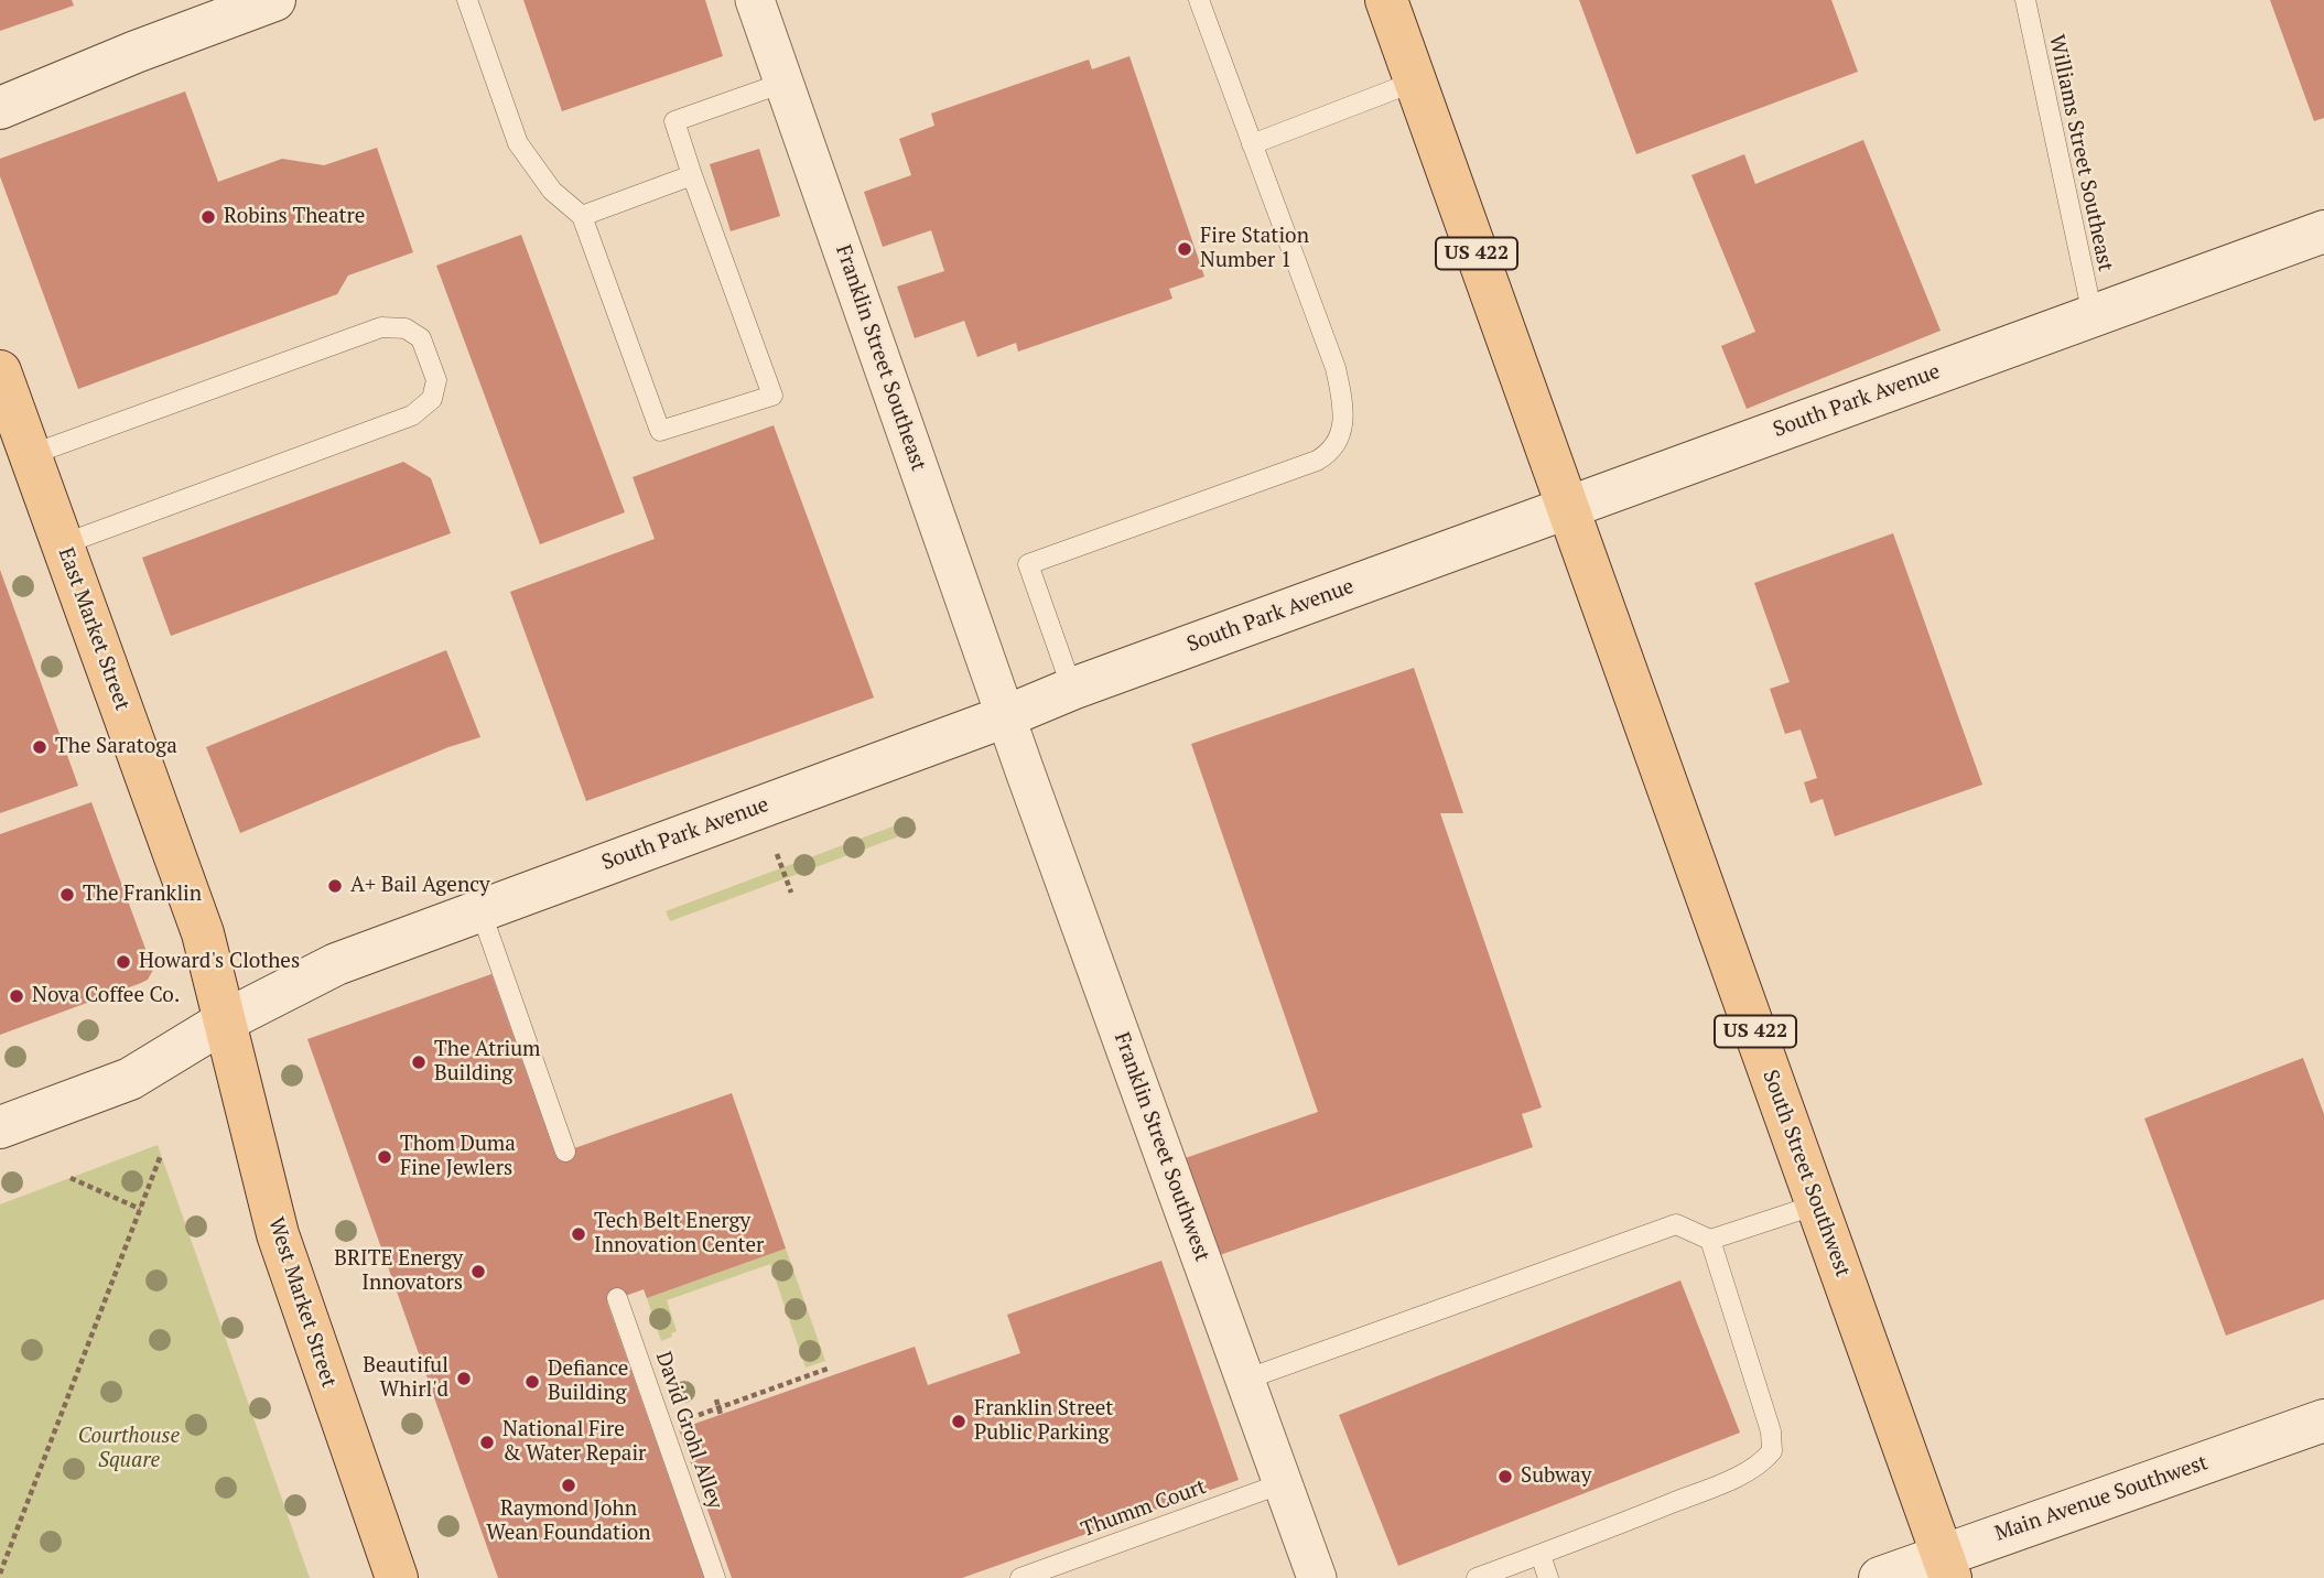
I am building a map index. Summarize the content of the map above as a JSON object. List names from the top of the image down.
{
  "streets": {
    "main road": [
      "US 422",
      "East Market Street",
      "South Street Southwest",
      "West Market Street"
    ],
    "street": [
      "Franklin Street Southeast",
      "South Park Avenue",
      "Franklin Street Southwest",
      "Main Avenue Southwest"
    ],
    "lane": ["Williams Street Southeast", "David Grohl Alley", "Thumm Court"]
  },
  "crossings": [
    ["Williams Street Southeast", "South Park Avenue"],
    ["US 422", "South Park Avenue"],
    ["US 422", "South Street Southwest"],
    ["Franklin Street Southeast", "South Park Avenue"],
    ["Franklin Street Southeast", "Franklin Street Southwest"],
    ["South Park Avenue", "East Market Street"],
    ["South Park Avenue", "Franklin Street Southwest"],
    ["South Park Avenue", "South Street Southwest"],
    ["South Park Avenue", "West Market Street"],
    ["East Market Street", "West Market Street"],
    ["Franklin Street Southwest", "Thumm Court"],
    ["South Street Southwest", "Main Avenue Southwest"]
  ],
  "parks": ["Courthouse Square"],
  "places": [
    "Robins Theatre",
    "Fire Station Number 1",
    "The Saratoga",
    "A+ Bail Agency",
    "The Franklin",
    "Howard's Clothes",
    "Nova Coffee Co.",
    "The Atrium Building",
    "Thom Duma Fine Jewlers",
    "Tech Belt Energy Innovation Center",
    "BRITE Energy Innovators",
    "Beautiful Whirl'd",
    "Defiance Building",
    "Franklin Street Public Parking",
    "National Fire & Water Repair",
    "Subway",
    "Raymond John Wean Foundation"
  ]
}
